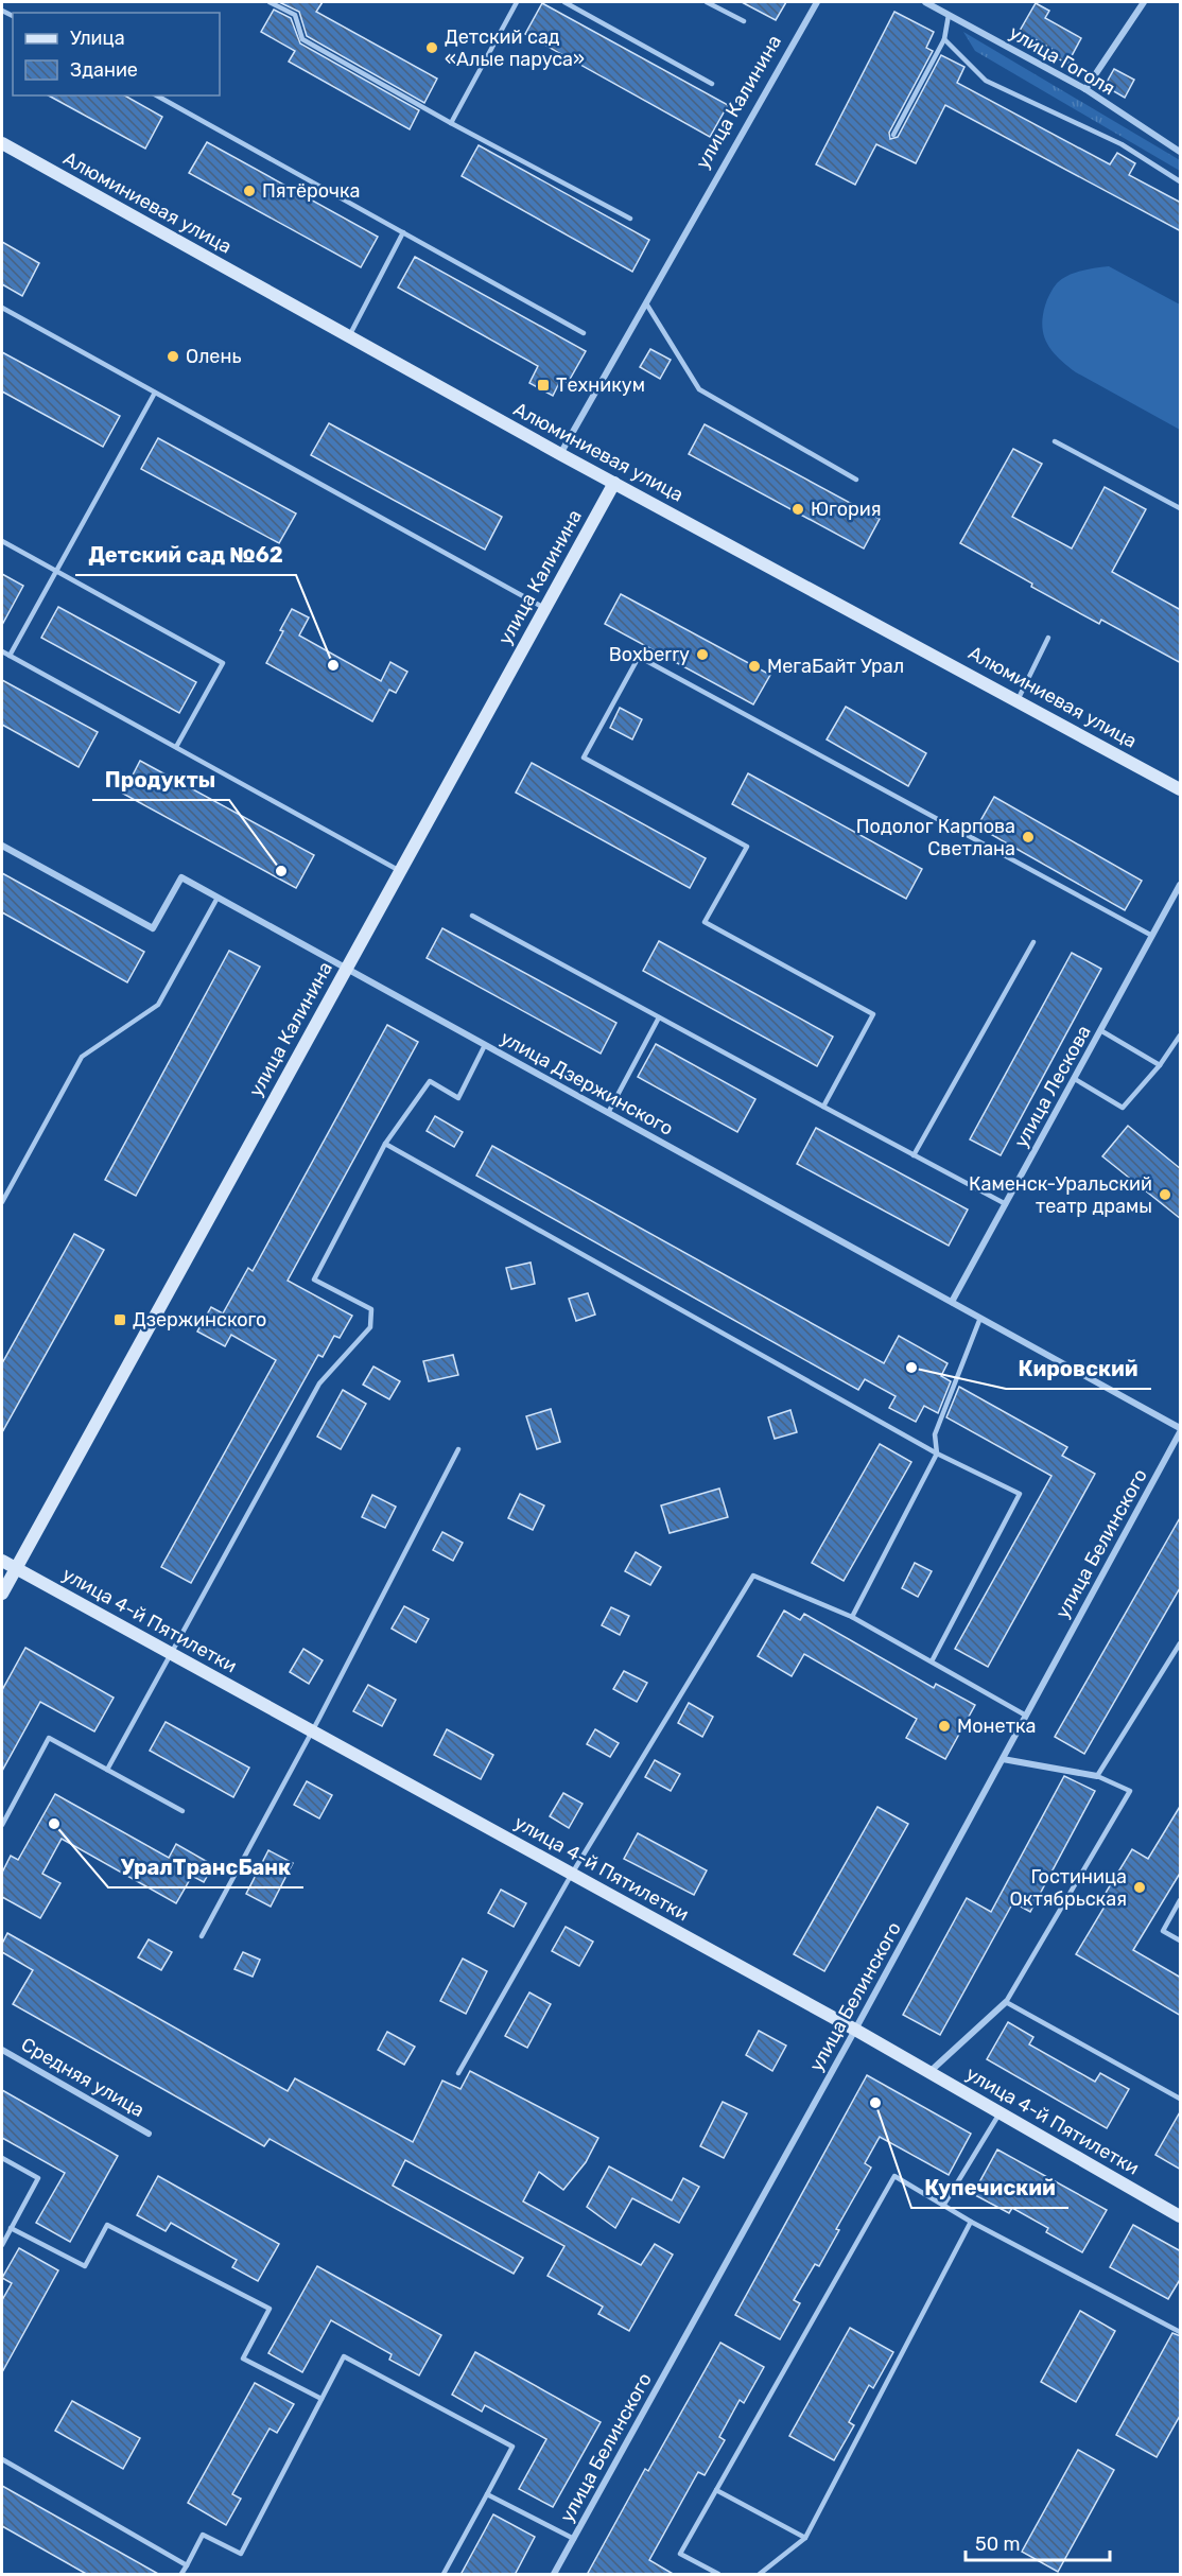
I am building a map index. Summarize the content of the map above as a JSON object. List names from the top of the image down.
{
  "streets": {
    "main road": ["улица Калинина", "Алюминиевая улица", "улица 4-й Пятилетки"],
    "street": [
      "улица Гоголя",
      "улица Дзержинского",
      "улица Лескова",
      "улица Белинского",
      "Средняя улица"
    ]
  },
  "crossings": [
    ["улица Калинина", "Алюминиевая улица"],
    ["улица Калинина", "улица Дзержинского"],
    ["улица Калинина", "улица 4-й Пятилетки"],
    ["улица Дзержинского", "улица Лескова"],
    ["улица Дзержинского", "улица Белинского"],
    ["улица Белинского", "улица 4-й Пятилетки"]
  ],
  "places": {
    "other": [
      "Детский сад «Алые паруса»",
      "Пятёрочка",
      "Олень",
      "Югория",
      "Boxberry",
      "Детский сад №62",
      "МегаБайт Урал",
      "Подолог Карпова Светлана",
      "Продукты",
      "Каменск-Уральский театр драмы",
      "Кировский",
      "Монетка",
      "УралТрансБанк",
      "Гостиница Октябрьская",
      "Купечиский"
    ],
    "transit": ["Техникум", "Дзержинского"]
  },
  "legend": ["Улица", "Здание"],
  "scale_bar": "50 m"
}
